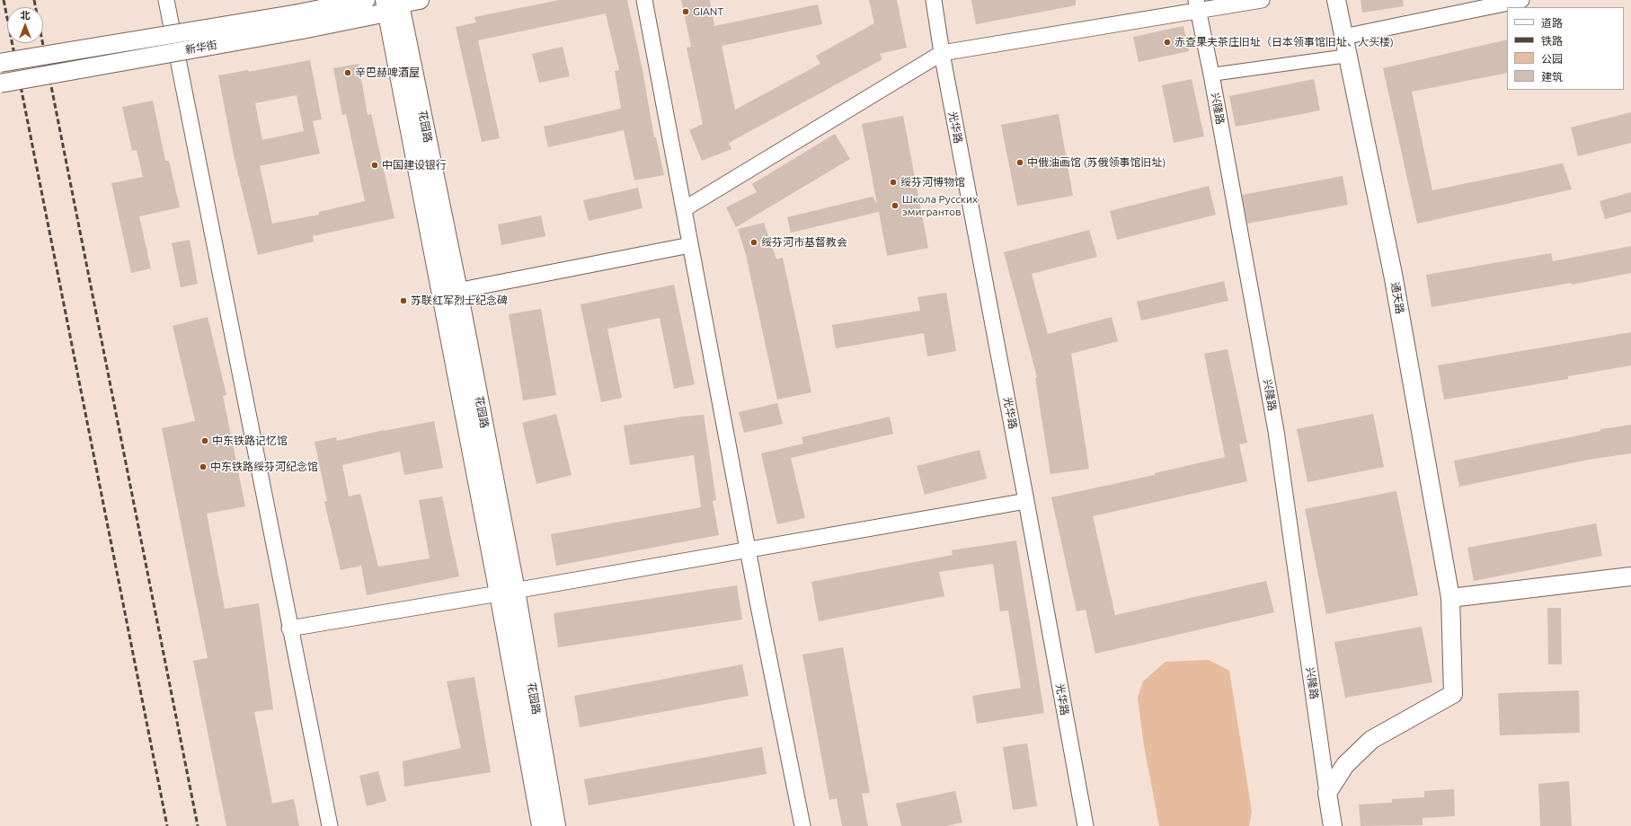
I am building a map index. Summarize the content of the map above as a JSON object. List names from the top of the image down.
{
  "streets": {
    "main road": ["新华街", "花园路", "通天路"],
    "street": ["兴隆路", "光华路"]
  },
  "crossings": [
    ["新华街", "花园路"],
    ["兴隆路", "通天路"]
  ],
  "places": [
    "GIANT",
    "赤查果夫茶庄旧址（日本领事馆旧址、人头楼)",
    "辛巴赫啤酒屋",
    "中俄油画馆 (苏俄领事馆旧址)",
    "中国建设银行",
    "绥芬河博物馆",
    "Школа Русских эмигрантов",
    "绥芬河市基督教会",
    "苏联红军烈士纪念碑",
    "中东铁路记忆馆",
    "中东铁路绥芬河纪念馆"
  ],
  "legend": [
    "道路",
    "铁路",
    "公园",
    "建筑"
  ],
  "north": "top"
}
